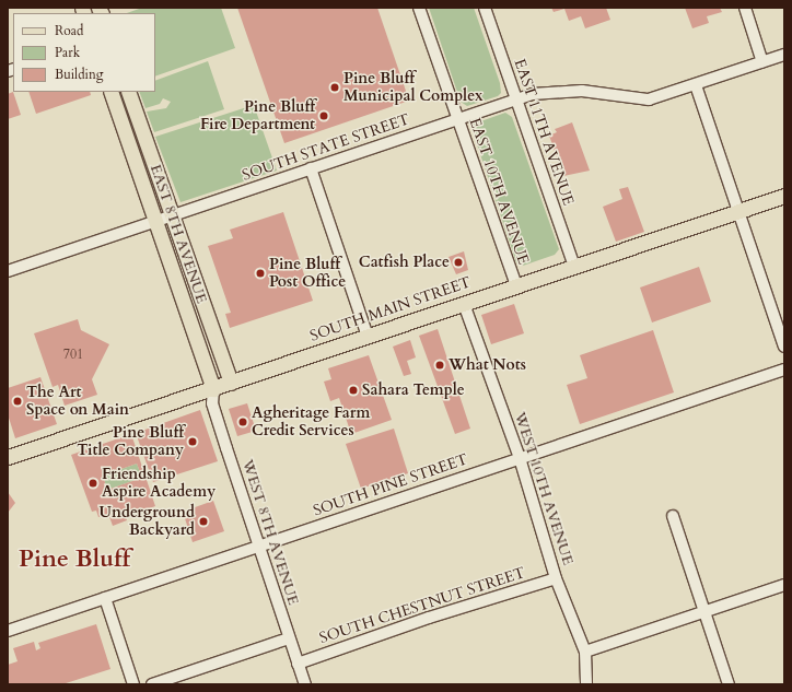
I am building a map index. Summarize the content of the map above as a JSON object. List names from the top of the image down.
{
  "streets": {
    "main road": ["EAST 8TH AVENUE", "SOUTH MAIN STREET"],
    "street": [
      "EAST 11TH AVENUE",
      "SOUTH STATE STREET",
      "EAST 10TH AVENUE",
      "SOUTH PINE STREET",
      "WEST 10TH AVENUE",
      "WEST 8TH AVENUE",
      "SOUTH CHESTNUT STREET"
    ]
  },
  "crossings": [
    ["EAST 11TH AVENUE", "SOUTH STATE STREET"],
    ["EAST 11TH AVENUE", "SOUTH MAIN STREET"],
    ["SOUTH STATE STREET", "EAST 10TH AVENUE"],
    ["SOUTH STATE STREET", "EAST 8TH AVENUE"],
    ["EAST 10TH AVENUE", "SOUTH MAIN STREET"],
    ["EAST 8TH AVENUE", "SOUTH MAIN STREET"],
    ["EAST 8TH AVENUE", "WEST 8TH AVENUE"],
    ["SOUTH MAIN STREET", "WEST 10TH AVENUE"],
    ["SOUTH MAIN STREET", "WEST 8TH AVENUE"],
    ["SOUTH PINE STREET", "WEST 10TH AVENUE"],
    ["SOUTH PINE STREET", "WEST 8TH AVENUE"],
    ["WEST 10TH AVENUE", "SOUTH CHESTNUT STREET"],
    ["WEST 8TH AVENUE", "SOUTH CHESTNUT STREET"]
  ],
  "districts": ["Pine Bluff"],
  "places": [
    "Pine Bluff Municipal Complex",
    "Pine Bluff Fire Department",
    "Catfish Place",
    "Pine Bluff Post Office",
    "What Nots",
    "Sahara Temple",
    "The Art Space on Main",
    "Agheritage Farm Credit Services",
    "Pine Bluff Title Company",
    "Friendship Aspire Academy",
    "Underground Backyard"
  ],
  "house_numbers": ["701"],
  "legend": ["Road", "Park", "Building"]
}
